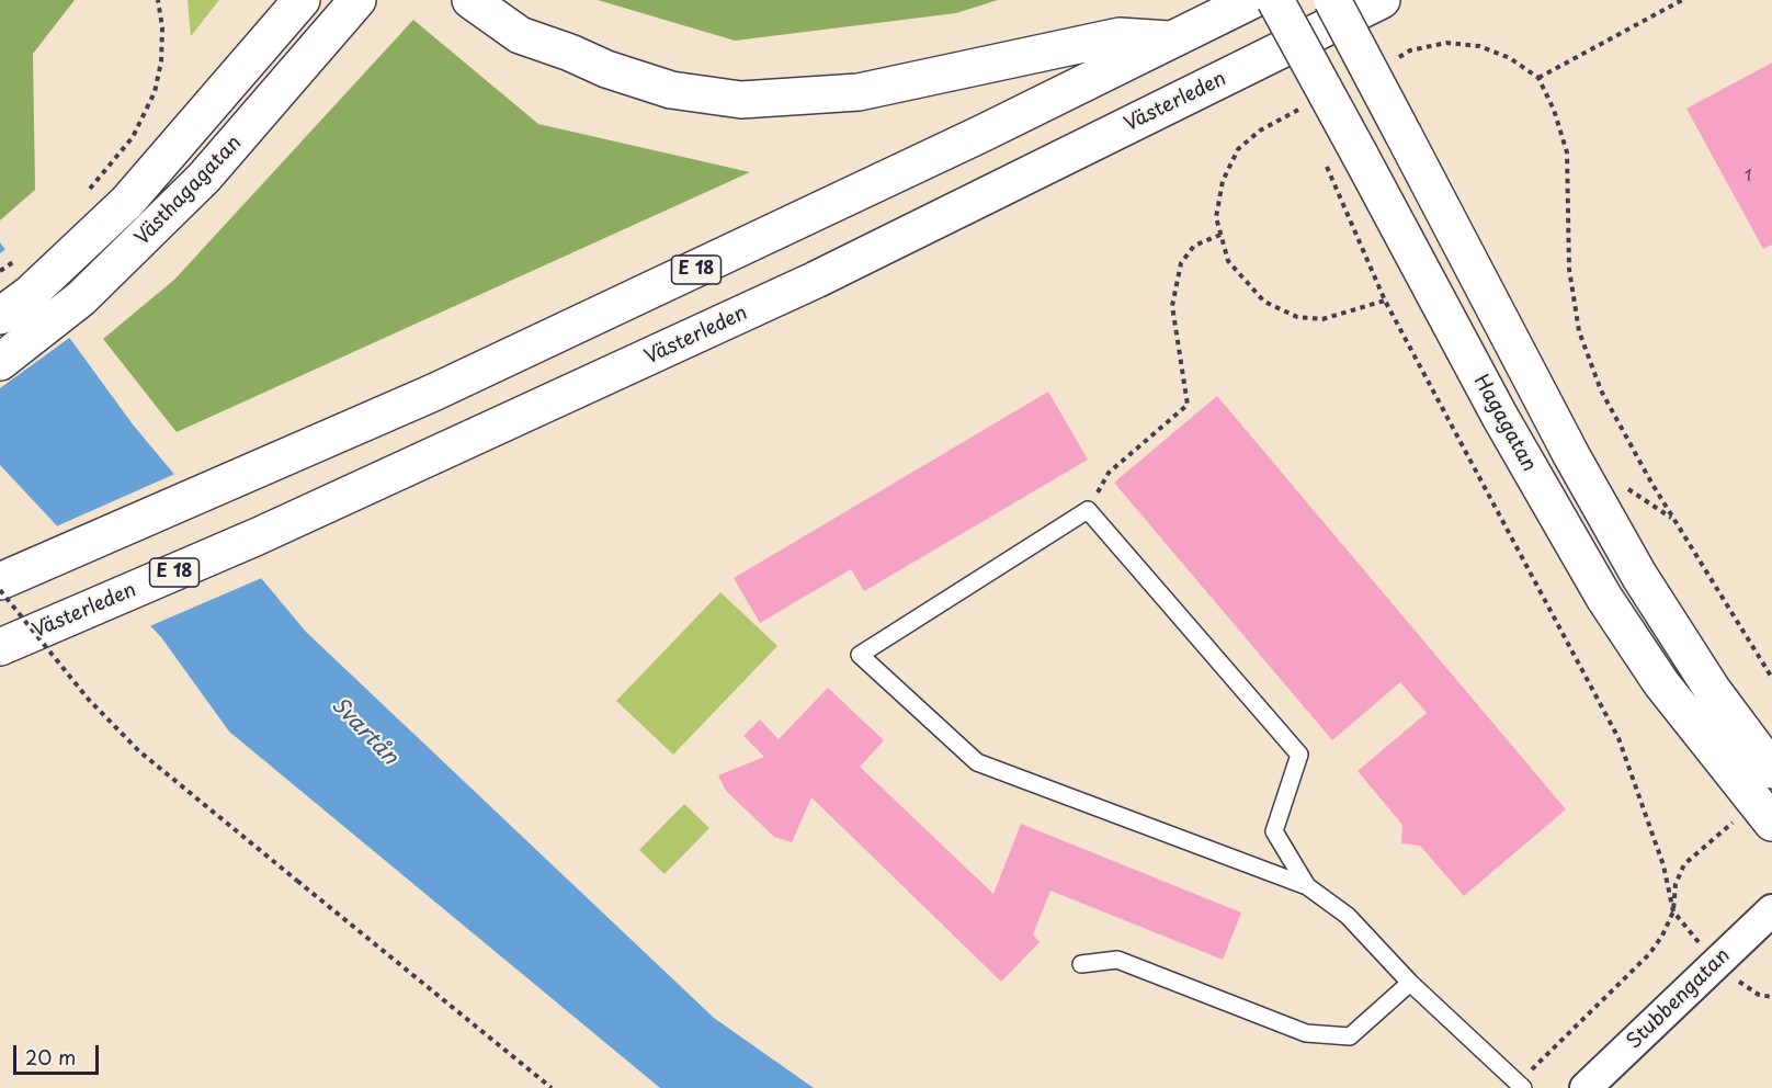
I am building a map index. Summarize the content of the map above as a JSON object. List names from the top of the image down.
{
  "streets": {
    "main road": [
      "Västerleden",
      "Västhagagatan",
      "E 18",
      "Hagagatan"
    ],
    "street": ["Stubbengatan"]
  },
  "water": ["Svartån"],
  "house_numbers": ["1"],
  "scale_bar": "20 m"
}
